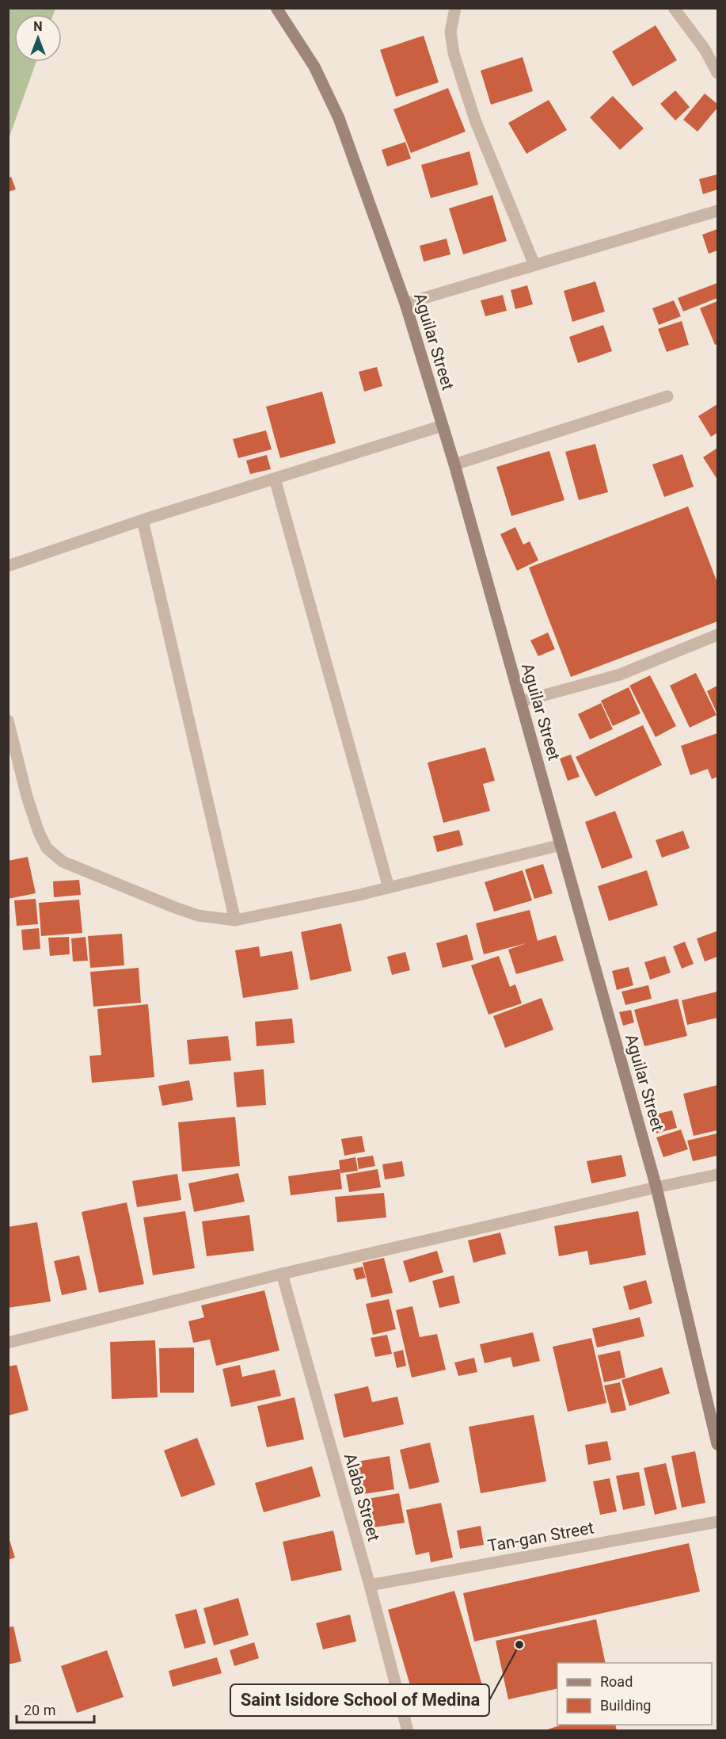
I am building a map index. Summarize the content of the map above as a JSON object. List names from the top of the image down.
{
  "streets": {
    "main road": ["Aguilar Street"],
    "street": ["Alaba Street", "Tan-gan Street"]
  },
  "crossings": [
    ["Alaba Street", "Tan-gan Street"]
  ],
  "places": ["Saint Isidore School of Medina"],
  "legend": ["Road", "Building"],
  "scale_bar": "20 m",
  "north": "top"
}
